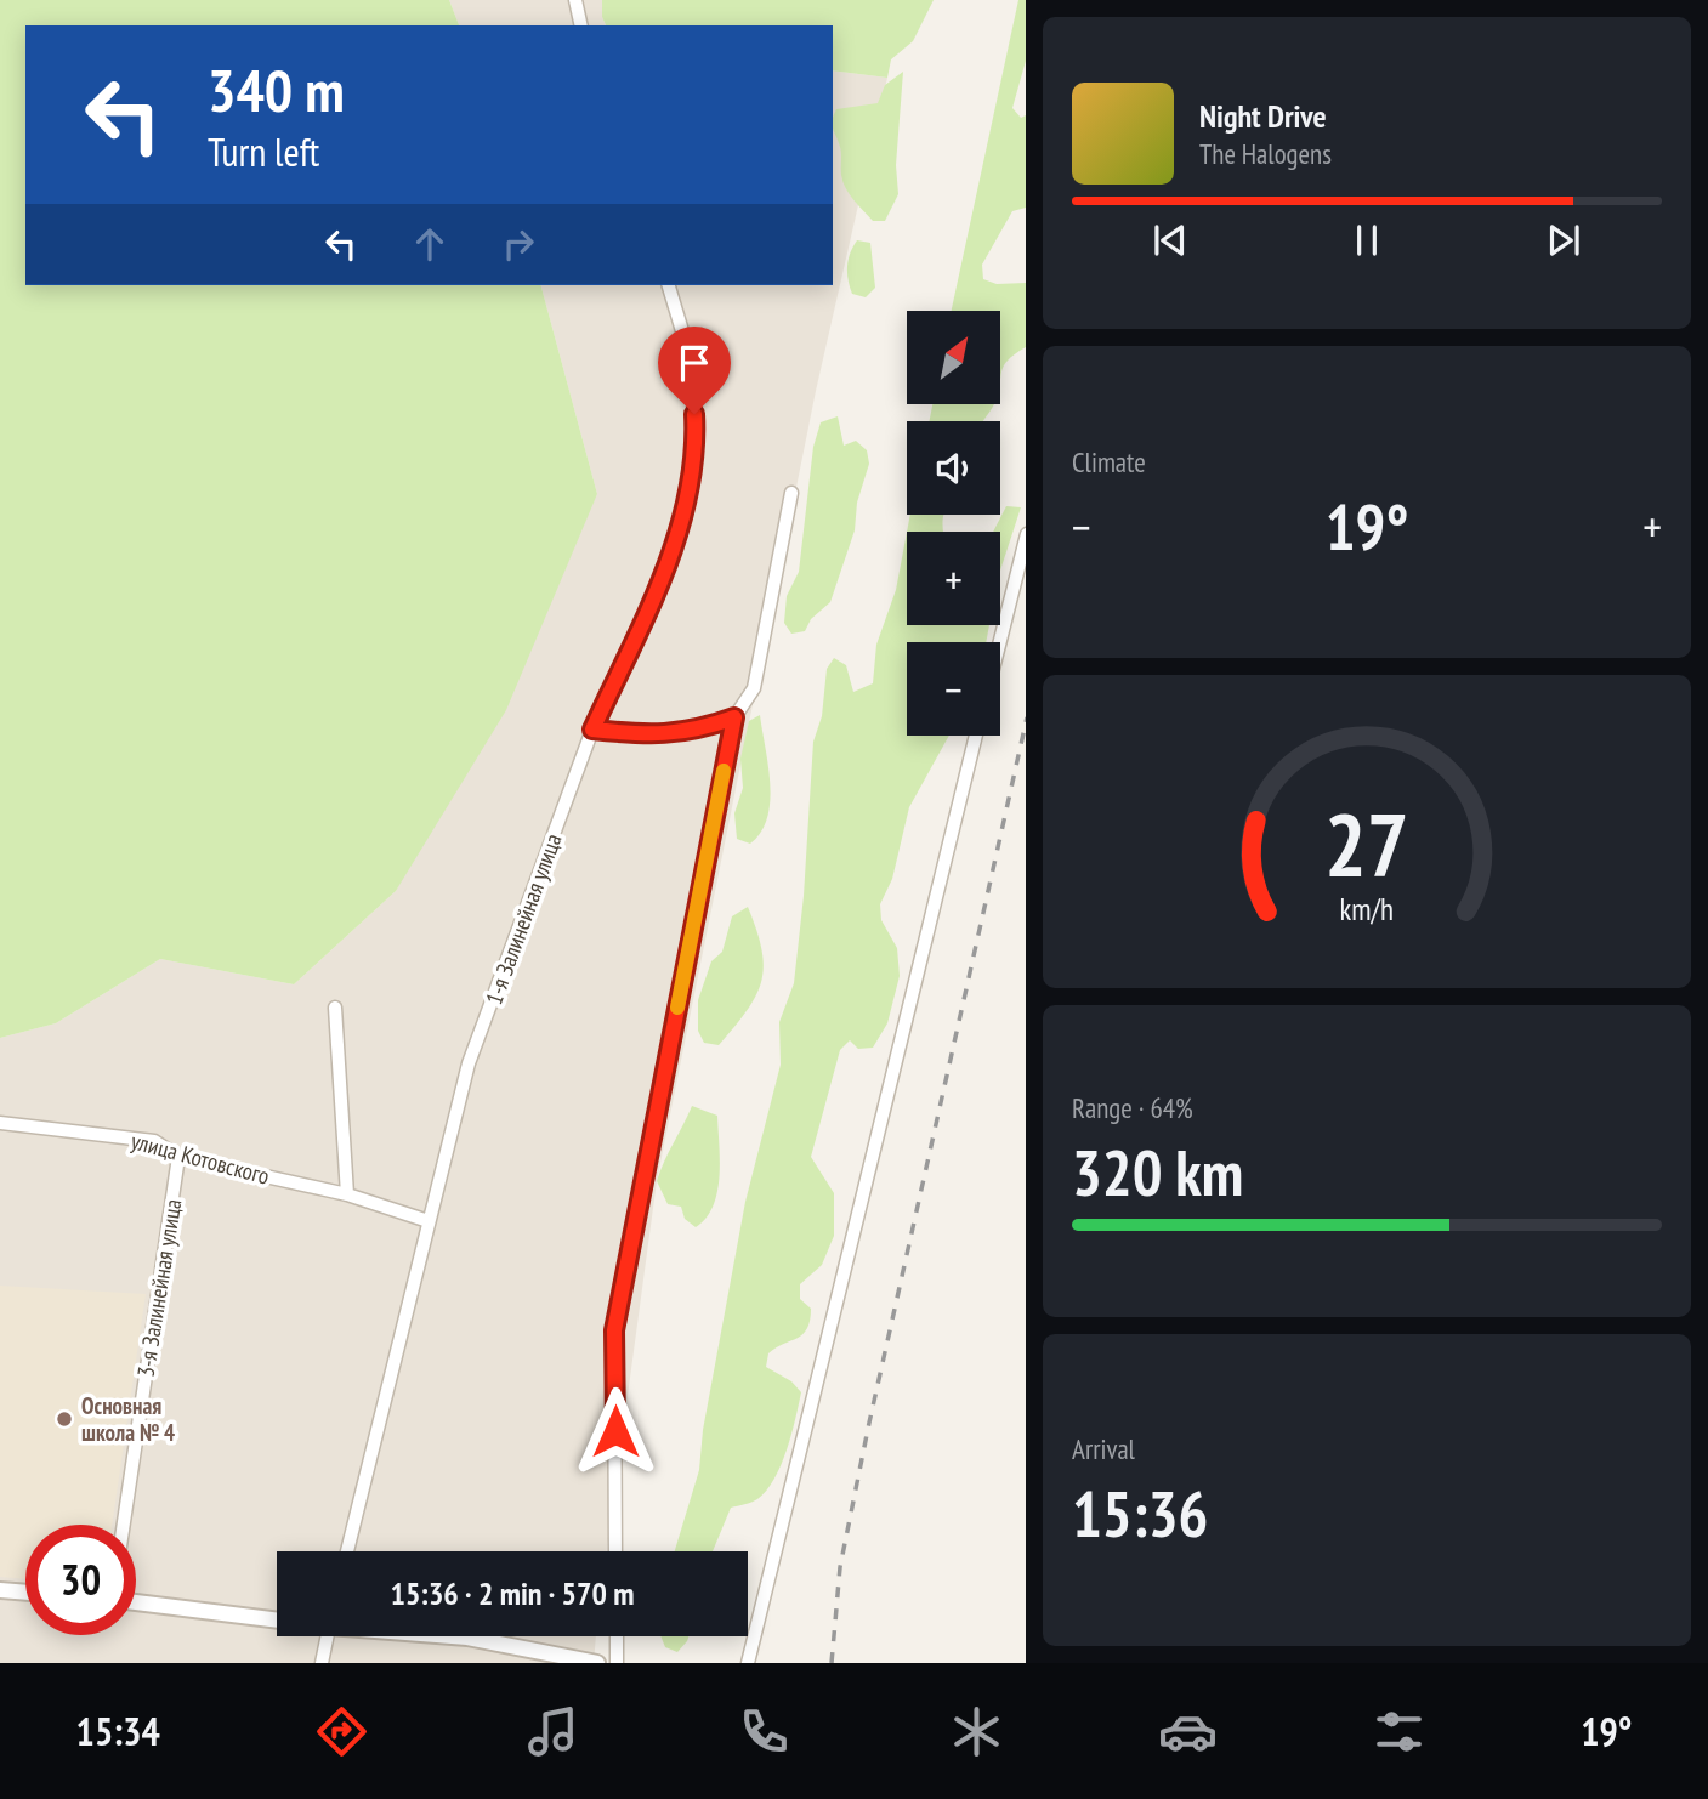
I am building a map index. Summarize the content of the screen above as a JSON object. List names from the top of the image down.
{
  "streets": {
    "street": ["1-я Залинейная улица", "улица Котовского", "3-я Залинейная улица"]
  },
  "crossings": [
    ["1-я Залинейная улица", "улица Котовского"],
    ["улица Котовского", "3-я Залинейная улица"]
  ],
  "places": ["Основная школа № 4"],
  "north": "top right",
  "page": {
    "turn": ["340 m", "Turn left"],
    "song": ["Night Drive", "The Halogens"],
    "map_buttons": ["+", "−"],
    "tile": [
      "Climate",
      ["Range · 64%", "320 km"],
      ["Arrival", "15:36"]
    ],
    "heat": ["−", "19°", "+"],
    "limit": "30",
    "trip": "15:36 · 2 min · 570 m",
    "tabs": ["15:34", "19°"],
    "gauge": ["27", "km/h"]
  }
}
